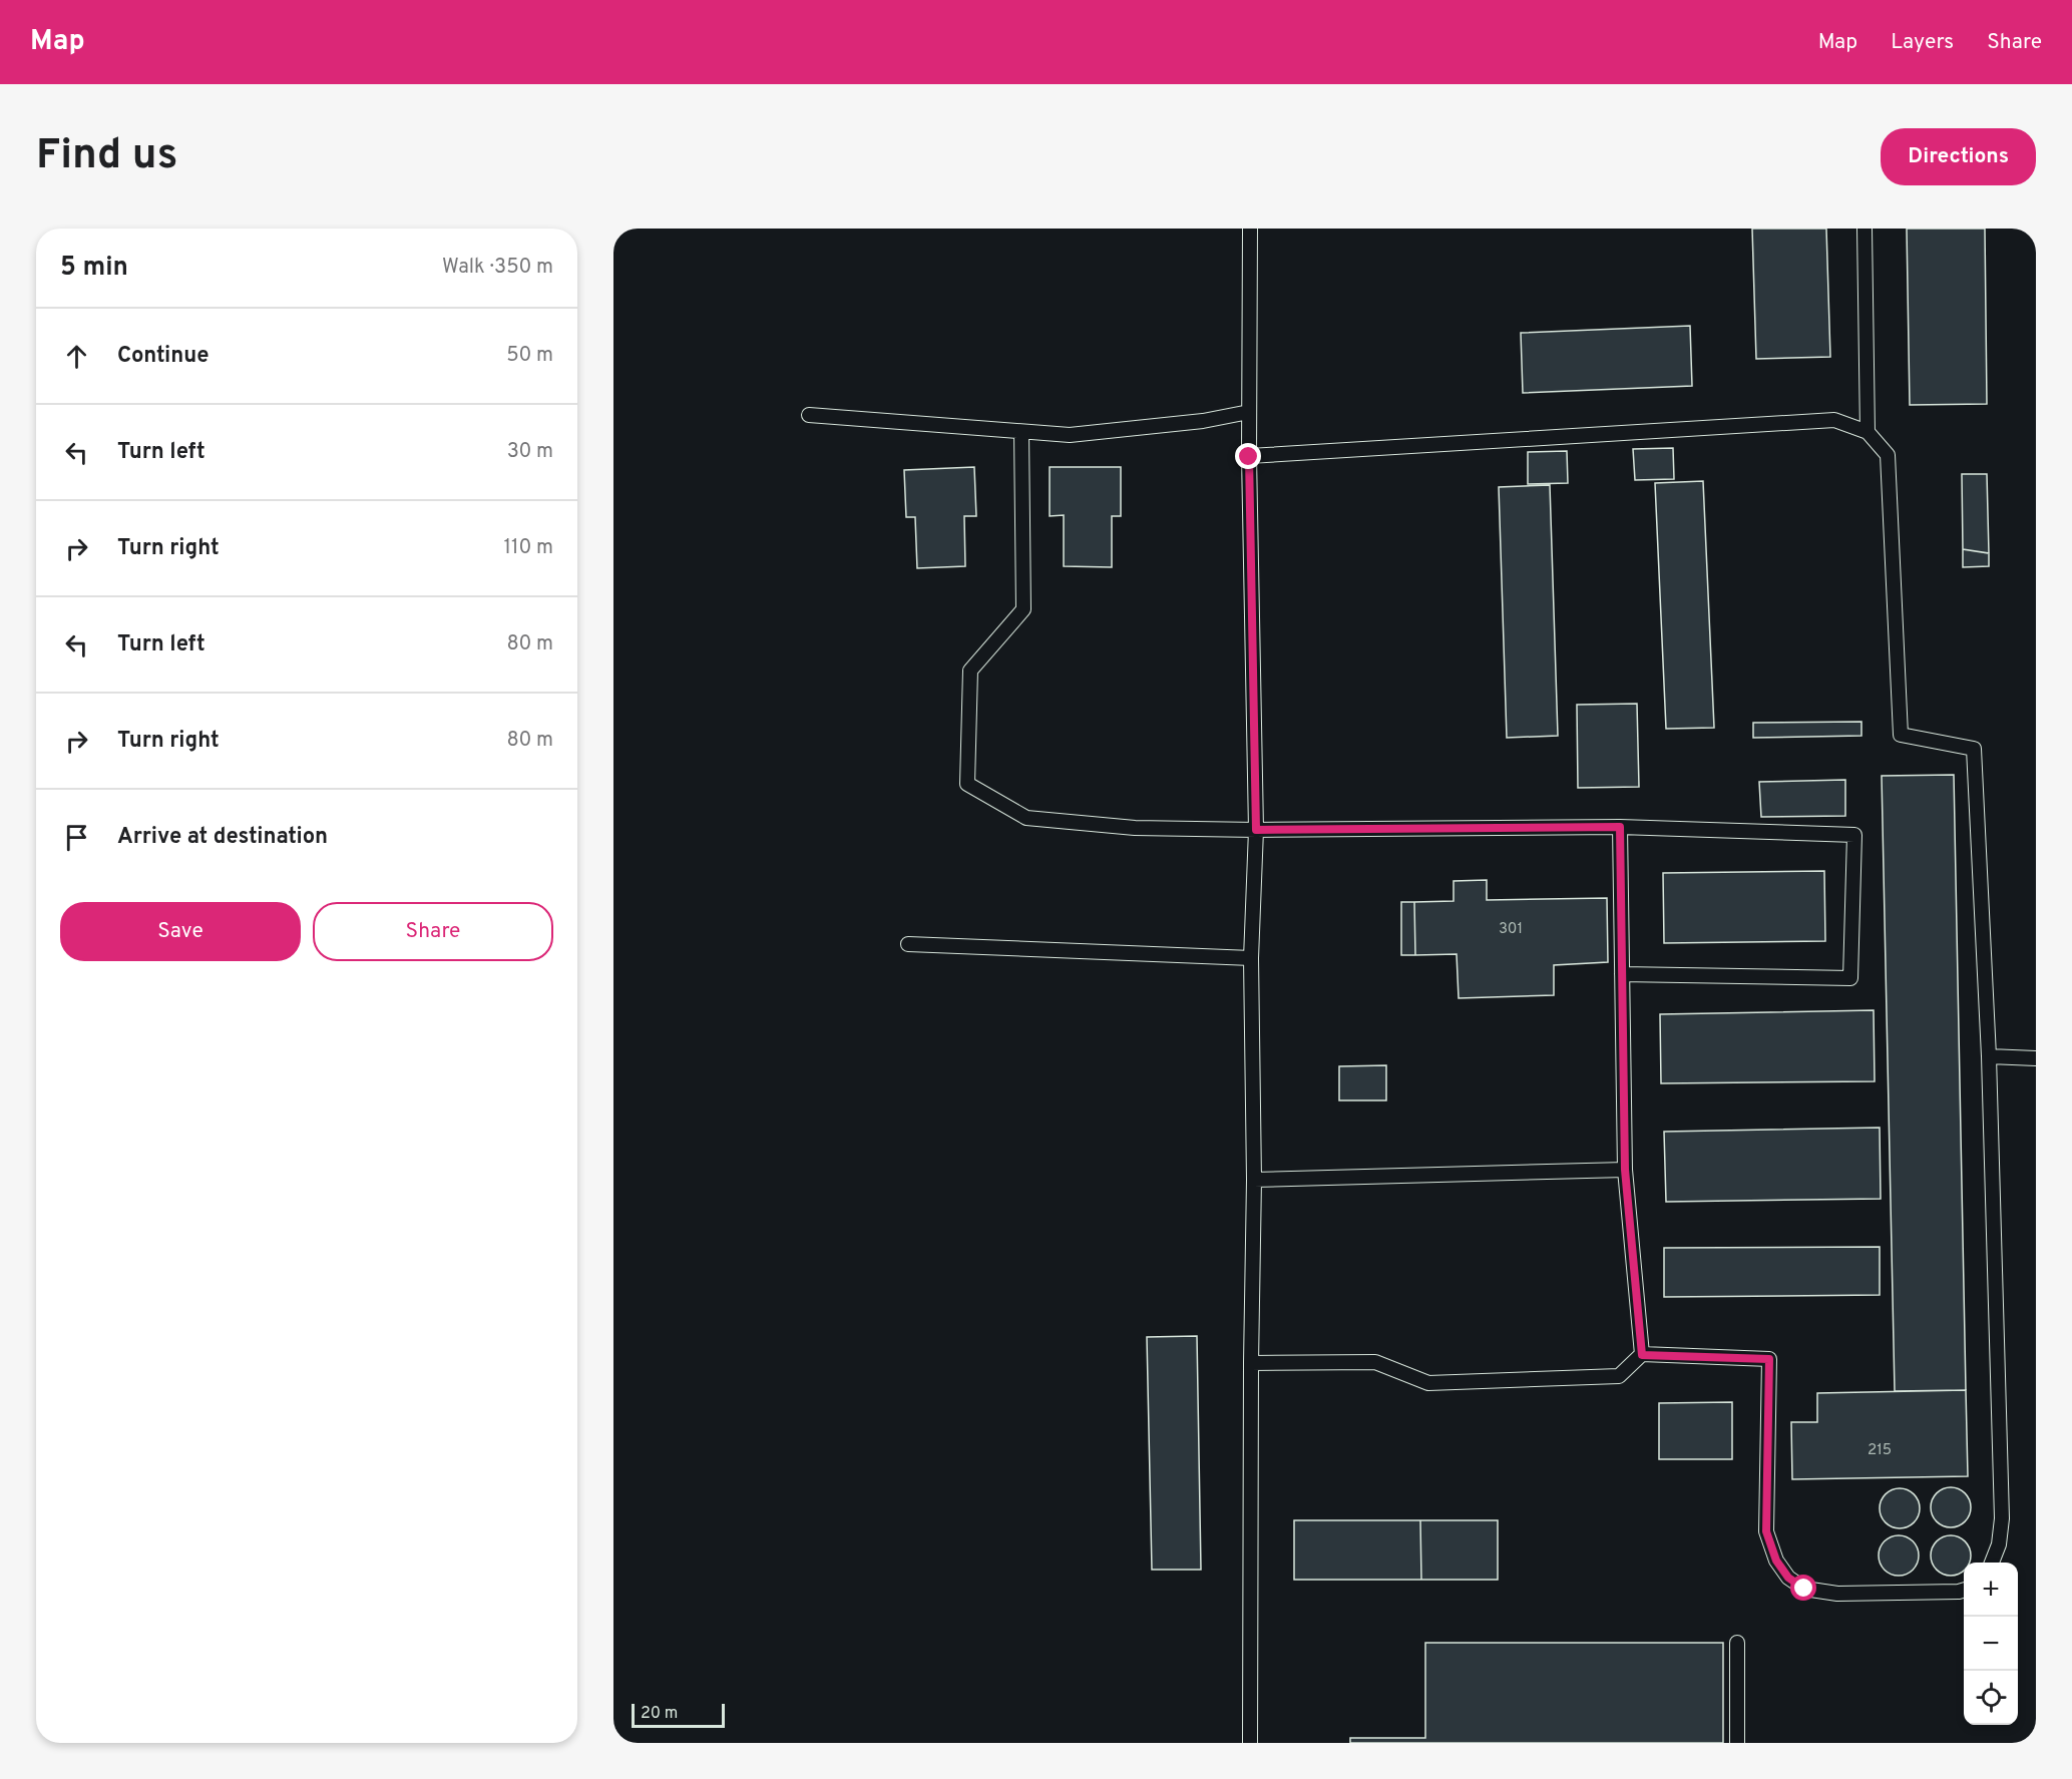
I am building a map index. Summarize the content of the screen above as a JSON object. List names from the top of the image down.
{
  "house_numbers": ["301", "215"],
  "scale_bar": "20 m",
  "page": {
    "header": "Map",
    "nav": ["Map", "Layers", "Share"],
    "buttons": [
      "Directions",
      ["Save", "Share"]
    ],
    "title": "Find us",
    "heading": ["5 min", "Walk · 350 m"],
    "list": [
      ["Continue", "50 m"],
      ["Turn left", "30 m"],
      ["Turn right", "110 m"],
      ["Turn left", "80 m"],
      ["Turn right", "80 m"],
      "Arrive at destination"
    ],
    "map_buttons": ["+", "−"],
    "scale": "20 m"
  }
}
